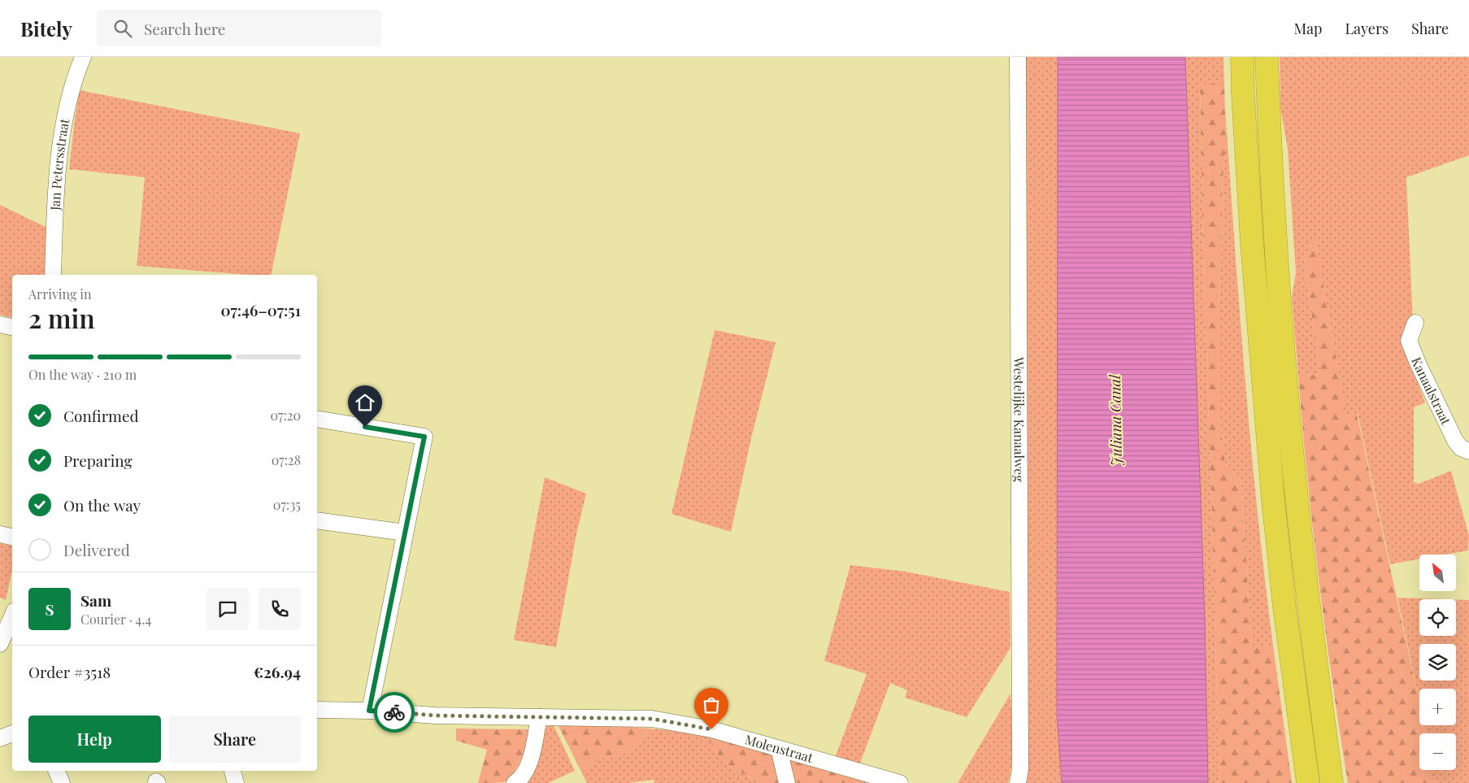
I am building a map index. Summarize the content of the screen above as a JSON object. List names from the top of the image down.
{
  "streets": {
    "street": [
      "Jan Petersstraat",
      "Kanaalstraat",
      "Westelijke Kanaalweg",
      "Molenstraat"
    ]
  },
  "water": ["Juliana Canal"],
  "north": "top left",
  "page": {
    "header": "Bitely",
    "search": "Search here",
    "nav": ["Map", "Layers", "Share"],
    "heading": ["2 min", "Arriving in", "07:46–07:51"],
    "panel": [
      "Sam",
      "Courier · 4.4",
      "Order #3518",
      "€26.94"
    ],
    "bar": "On the way · 210 m",
    "list": [
      ["Confirmed", "07:20"],
      ["Preparing", "07:28"],
      ["On the way", "07:35"],
      "Delivered"
    ],
    "map_buttons": ["+", "−"],
    "round": "S",
    "buttons": ["Help", "Share"]
  }
}
